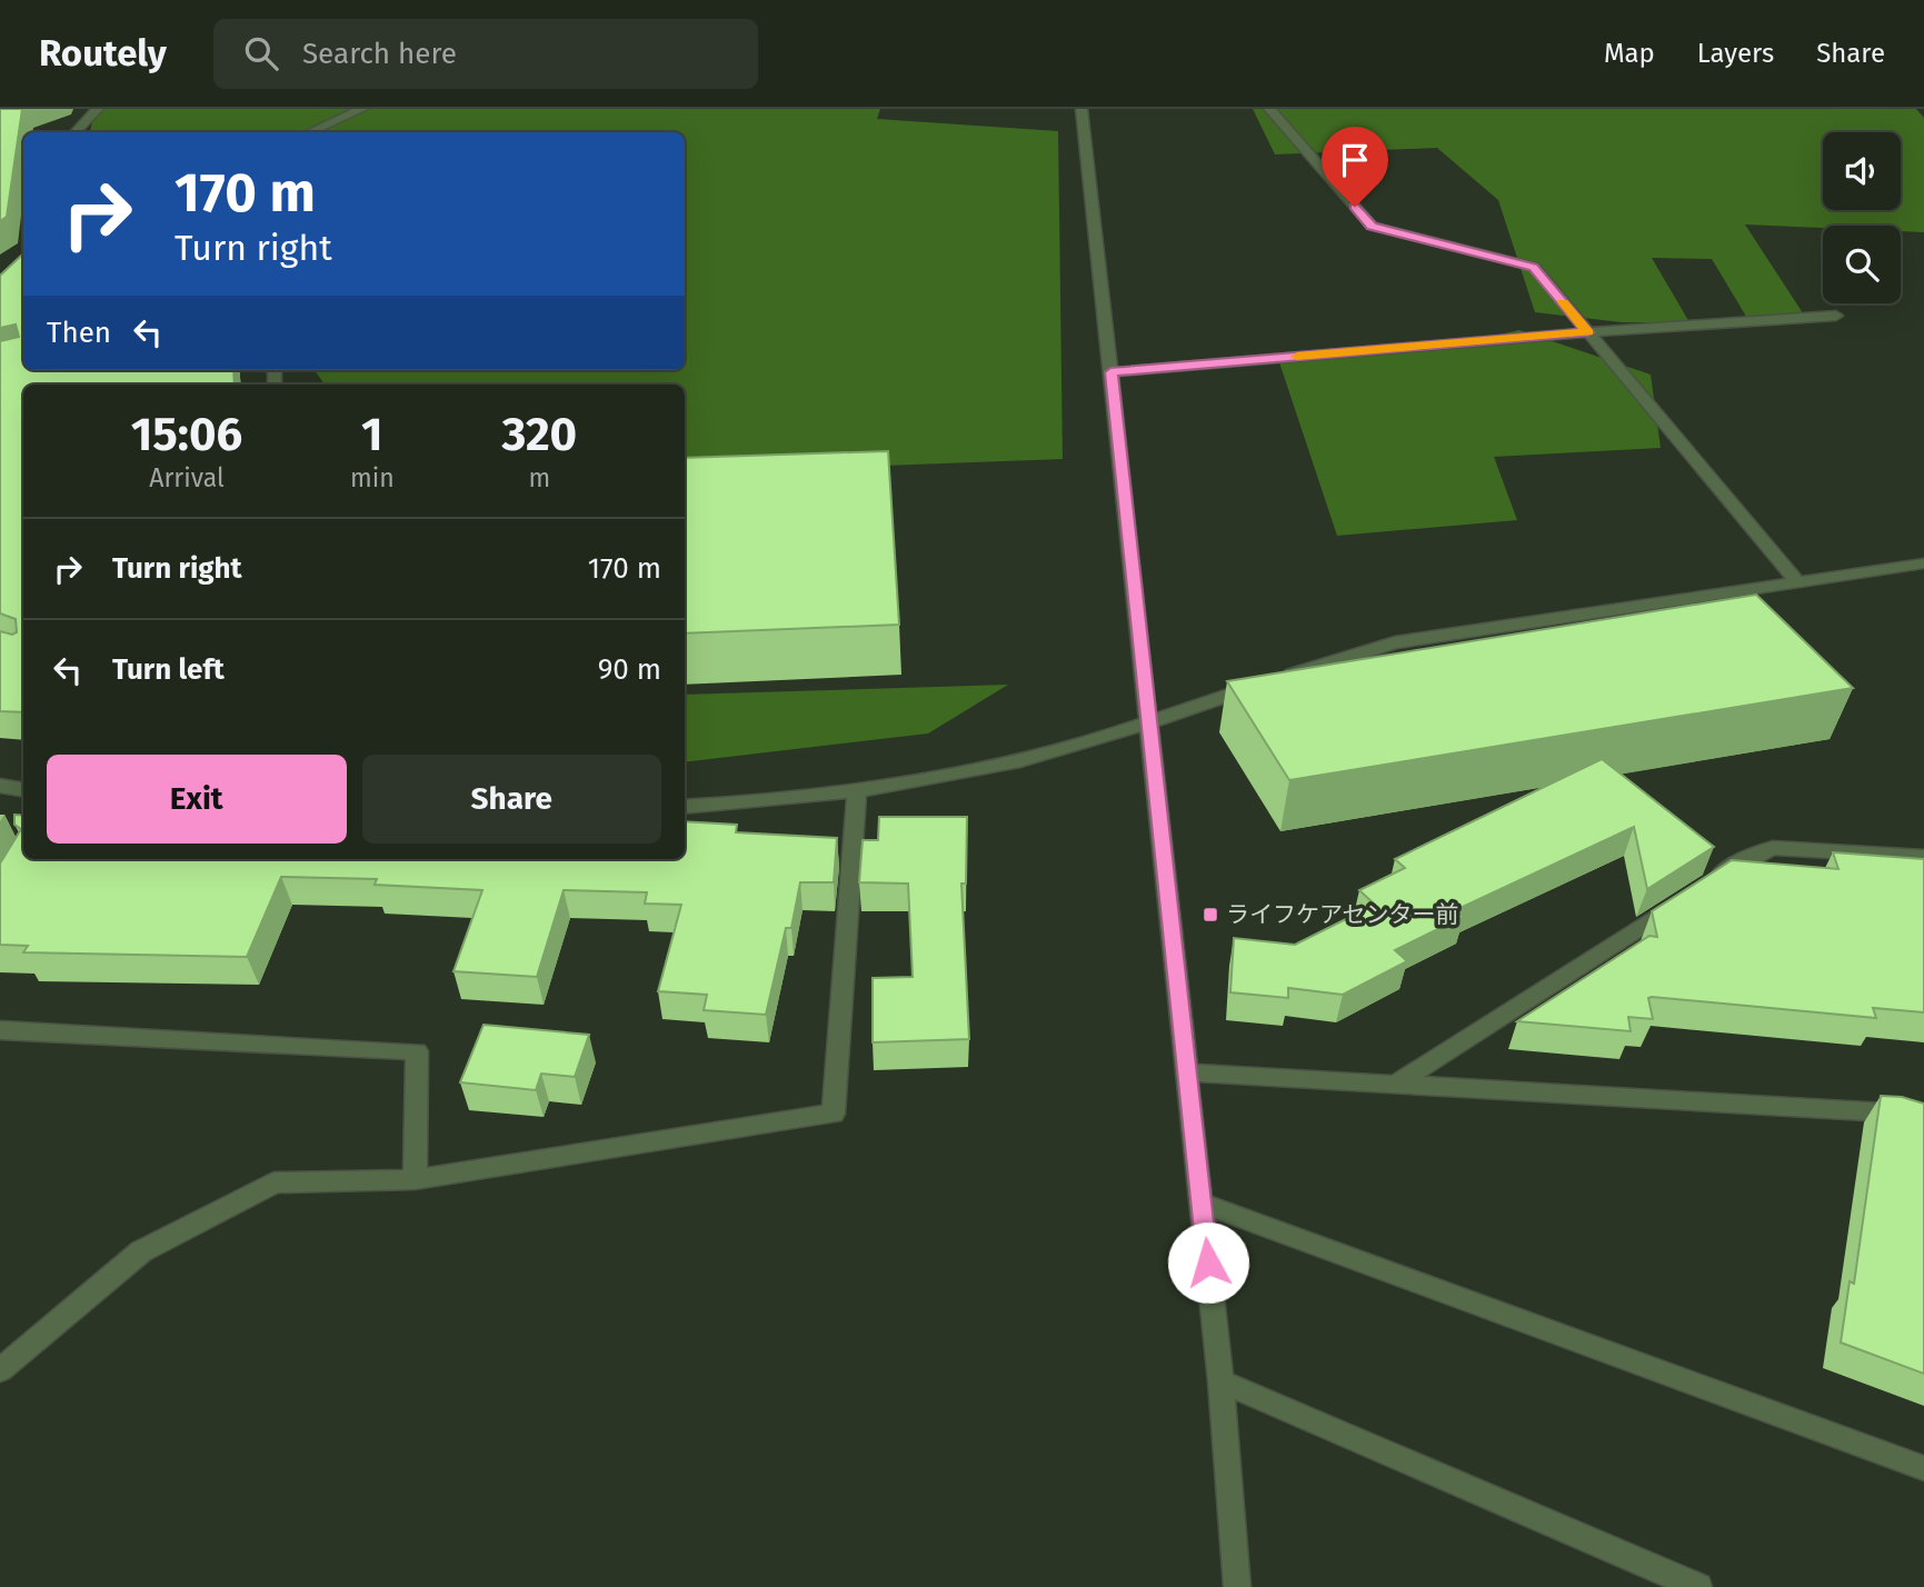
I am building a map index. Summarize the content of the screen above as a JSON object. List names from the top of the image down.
{
  "places": {
    "transit": ["ライフケアセンター前"]
  },
  "page": {
    "header": "Routely",
    "search": "Search here",
    "nav": ["Map", "Layers", "Share"],
    "turn": ["170 m", "Turn right"],
    "then": "Then",
    "eta": [
      "15:06",
      "Arrival",
      "1",
      "min",
      "320",
      "m"
    ],
    "list": [
      {
        "name": "Turn right",
        "value": "170 m"
      },
      {
        "name": "Turn left",
        "value": "90 m"
      }
    ],
    "buttons": ["Exit", "Share"]
  }
}
